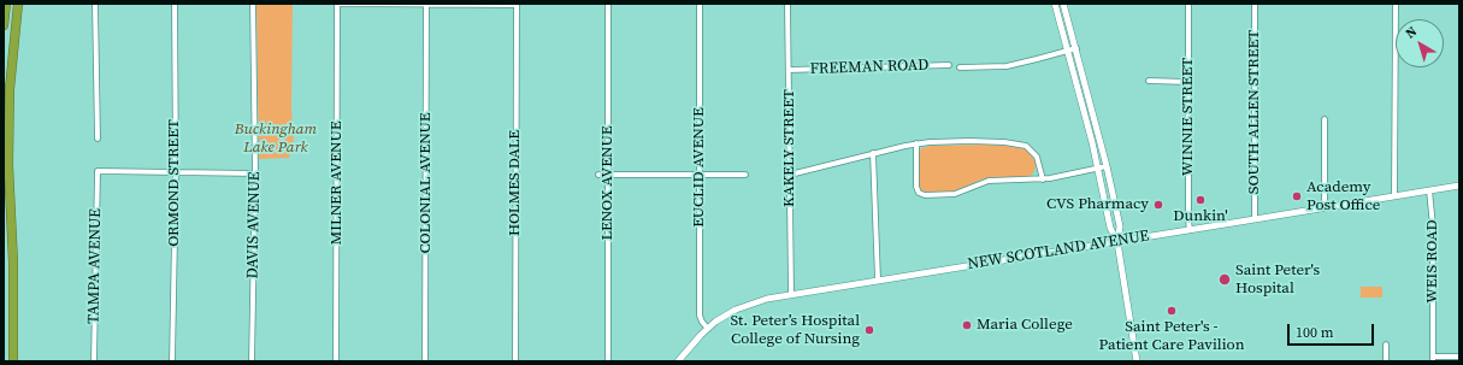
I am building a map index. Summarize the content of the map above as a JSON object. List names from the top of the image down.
{
  "streets": {
    "street": [
      "FREEMAN ROAD",
      "SOUTH ALLEN STREET",
      "WINNIE STREET",
      "KAKELY STREET",
      "EUCLID AVENUE",
      "ORMOND STREET",
      "MILNER AVENUE",
      "COLONIAL AVENUE",
      "HOLMES DALE",
      "LENOX AVENUE",
      "DAVIS AVENUE",
      "NEW SCOTLAND AVENUE",
      "WEIS ROAD",
      "TAMPA AVENUE"
    ]
  },
  "crossings": [
    ["FREEMAN ROAD", "KAKELY STREET"],
    ["SOUTH ALLEN STREET", "NEW SCOTLAND AVENUE"],
    ["WINNIE STREET", "NEW SCOTLAND AVENUE"],
    ["KAKELY STREET", "NEW SCOTLAND AVENUE"],
    ["EUCLID AVENUE", "NEW SCOTLAND AVENUE"],
    ["ORMOND STREET", "TAMPA AVENUE"],
    ["COLONIAL AVENUE", "HOLMES DALE"],
    ["NEW SCOTLAND AVENUE", "WEIS ROAD"]
  ],
  "parks": ["Buckingham Lake Park"],
  "places": [
    "Academy Post Office",
    "Dunkin'",
    "CVS Pharmacy",
    "Saint Peter's Hospital",
    "Saint Peter's - Patient Care Pavilion",
    "Maria College",
    "St. Peter’s Hospital College of Nursing"
  ],
  "scale_bar": "100 m",
  "north": "top left"
}
